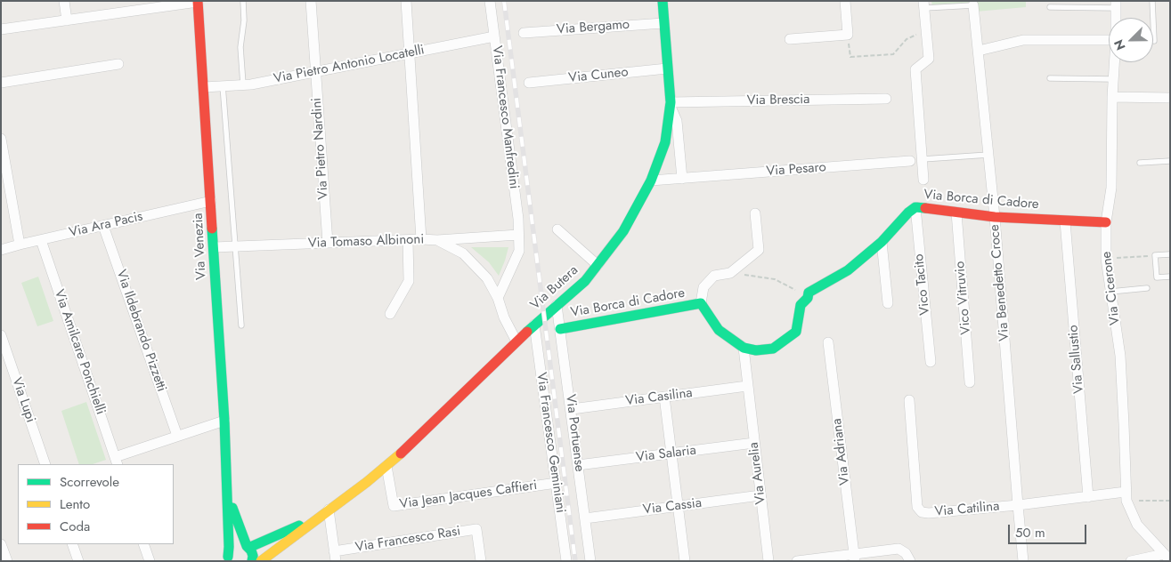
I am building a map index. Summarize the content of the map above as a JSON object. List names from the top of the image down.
{
  "streets": {
    "street": [
      "Via Bergamo",
      "Via Pietro Antonio Locatelli",
      "Via Cuneo",
      "Via Brescia",
      "Via Francesco Manfredini",
      "Via Pietro Nardini",
      "Via Pesaro",
      "Via Borca di Cadore",
      "Via Ara Pacis",
      "Via Tomaso Albinoni",
      "Via Venezia",
      "Via Benedetto Croce",
      "Vico Tacito",
      "Via Butera",
      "Via Cicerone",
      "Vico Vitruvio",
      "Via Ildebrando Pizzetti",
      "Via Amilcare Ponchielli",
      "Via Sallustio",
      "Via Casilina",
      "Via Lupi",
      "Via Portuense",
      "Via Francesco Geminiani",
      "Via Adriana",
      "Via Salaria",
      "Via Aurelia",
      "Via Jean Jacques Caffieri",
      "Via Cassia",
      "Via Catilina",
      "Via Francesco Rasi"
    ]
  },
  "crossings": [
    ["Via Bergamo", "Via Butera"],
    ["Via Pietro Antonio Locatelli", "Via Francesco Manfredini"],
    ["Via Pietro Antonio Locatelli", "Via Pietro Nardini"],
    ["Via Pietro Antonio Locatelli", "Via Venezia"],
    ["Via Cuneo", "Via Butera"],
    ["Via Brescia", "Via Butera"],
    ["Via Francesco Manfredini", "Via Tomaso Albinoni"],
    ["Via Pietro Nardini", "Via Tomaso Albinoni"],
    ["Via Pesaro", "Via Butera"],
    ["Via Borca di Cadore", "Via Benedetto Croce"],
    ["Via Borca di Cadore", "Vico Tacito"],
    ["Via Borca di Cadore", "Via Cicerone"],
    ["Via Borca di Cadore", "Vico Vitruvio"],
    ["Via Borca di Cadore", "Via Sallustio"],
    ["Via Borca di Cadore", "Via Portuense"],
    ["Via Borca di Cadore", "Via Aurelia"],
    ["Via Ara Pacis", "Via Venezia"],
    ["Via Ara Pacis", "Via Ildebrando Pizzetti"],
    ["Via Ara Pacis", "Via Amilcare Ponchielli"],
    ["Via Tomaso Albinoni", "Via Venezia"],
    ["Via Benedetto Croce", "Via Catilina"],
    ["Via Butera", "Via Portuense"],
    ["Via Butera", "Via Francesco Geminiani"],
    ["Via Butera", "Via Jean Jacques Caffieri"],
    ["Via Cicerone", "Via Catilina"],
    ["Via Sallustio", "Via Catilina"],
    ["Via Casilina", "Via Portuense"],
    ["Via Casilina", "Via Aurelia"],
    ["Via Portuense", "Via Salaria"],
    ["Via Portuense", "Via Cassia"],
    ["Via Francesco Geminiani", "Via Jean Jacques Caffieri"],
    ["Via Salaria", "Via Aurelia"],
    ["Via Aurelia", "Via Cassia"]
  ],
  "legend": ["Scorrevole", "Lento", "Coda"],
  "scale_bar": "50 m",
  "north": "bottom left"
}
